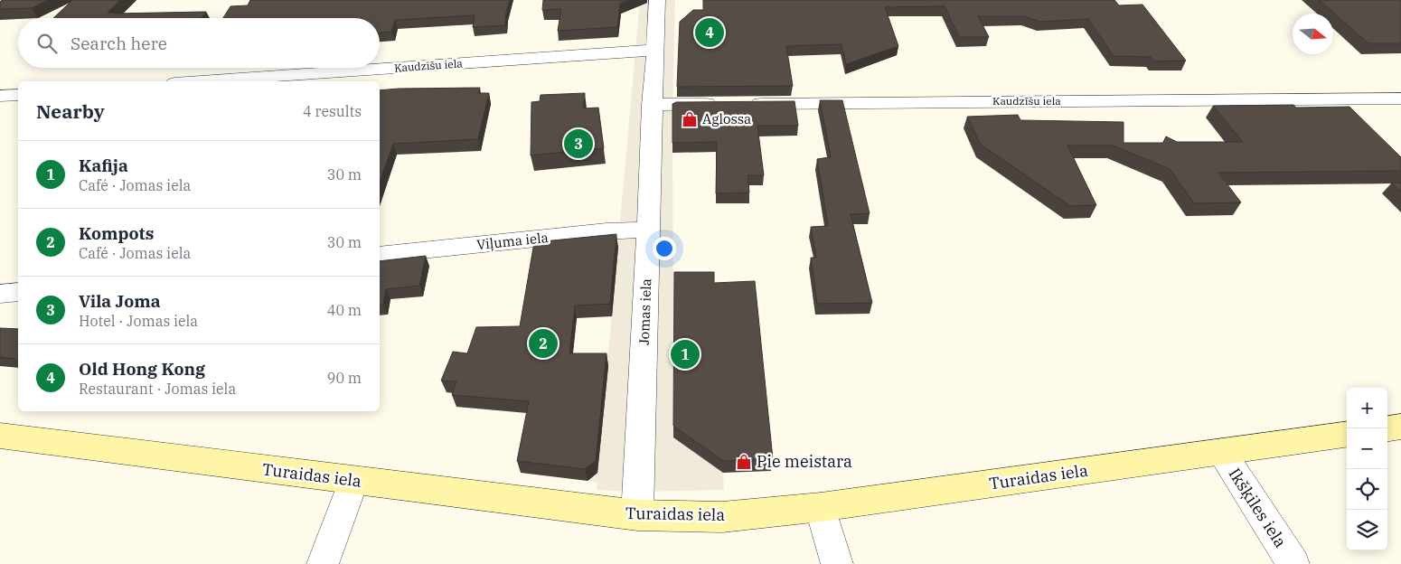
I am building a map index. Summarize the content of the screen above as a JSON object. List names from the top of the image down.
{
  "streets": {
    "street": [
      "Kaudzīšu iela",
      "Viļuma iela",
      "Jomas iela",
      "Turaidas iela",
      "Ikšķiles iela"
    ]
  },
  "crossings": [
    ["Kaudzīšu iela", "Jomas iela"],
    ["Viļuma iela", "Jomas iela"],
    ["Jomas iela", "Turaidas iela"],
    ["Turaidas iela", "Ikšķiles iela"]
  ],
  "places": {
    "shop": ["Aglossa", "Pie meistara"]
  },
  "north": "right",
  "page": {
    "pins": [
      "4",
      "3",
      "2",
      "1"
    ],
    "search": "Search here",
    "heading": ["Nearby", "4 results"],
    "list": [
      {
        "mark": "1",
        "name": "Kafija",
        "note": "Café · Jomas iela",
        "value": "30 m"
      },
      {
        "mark": "2",
        "name": "Kompots",
        "note": "Café · Jomas iela",
        "value": "30 m"
      },
      {
        "mark": "3",
        "name": "Vila Joma",
        "note": "Hotel · Jomas iela",
        "value": "40 m"
      },
      {
        "mark": "4",
        "name": "Old Hong Kong",
        "note": "Restaurant · Jomas iela",
        "value": "90 m"
      }
    ],
    "map_buttons": ["+", "−"]
  }
}
